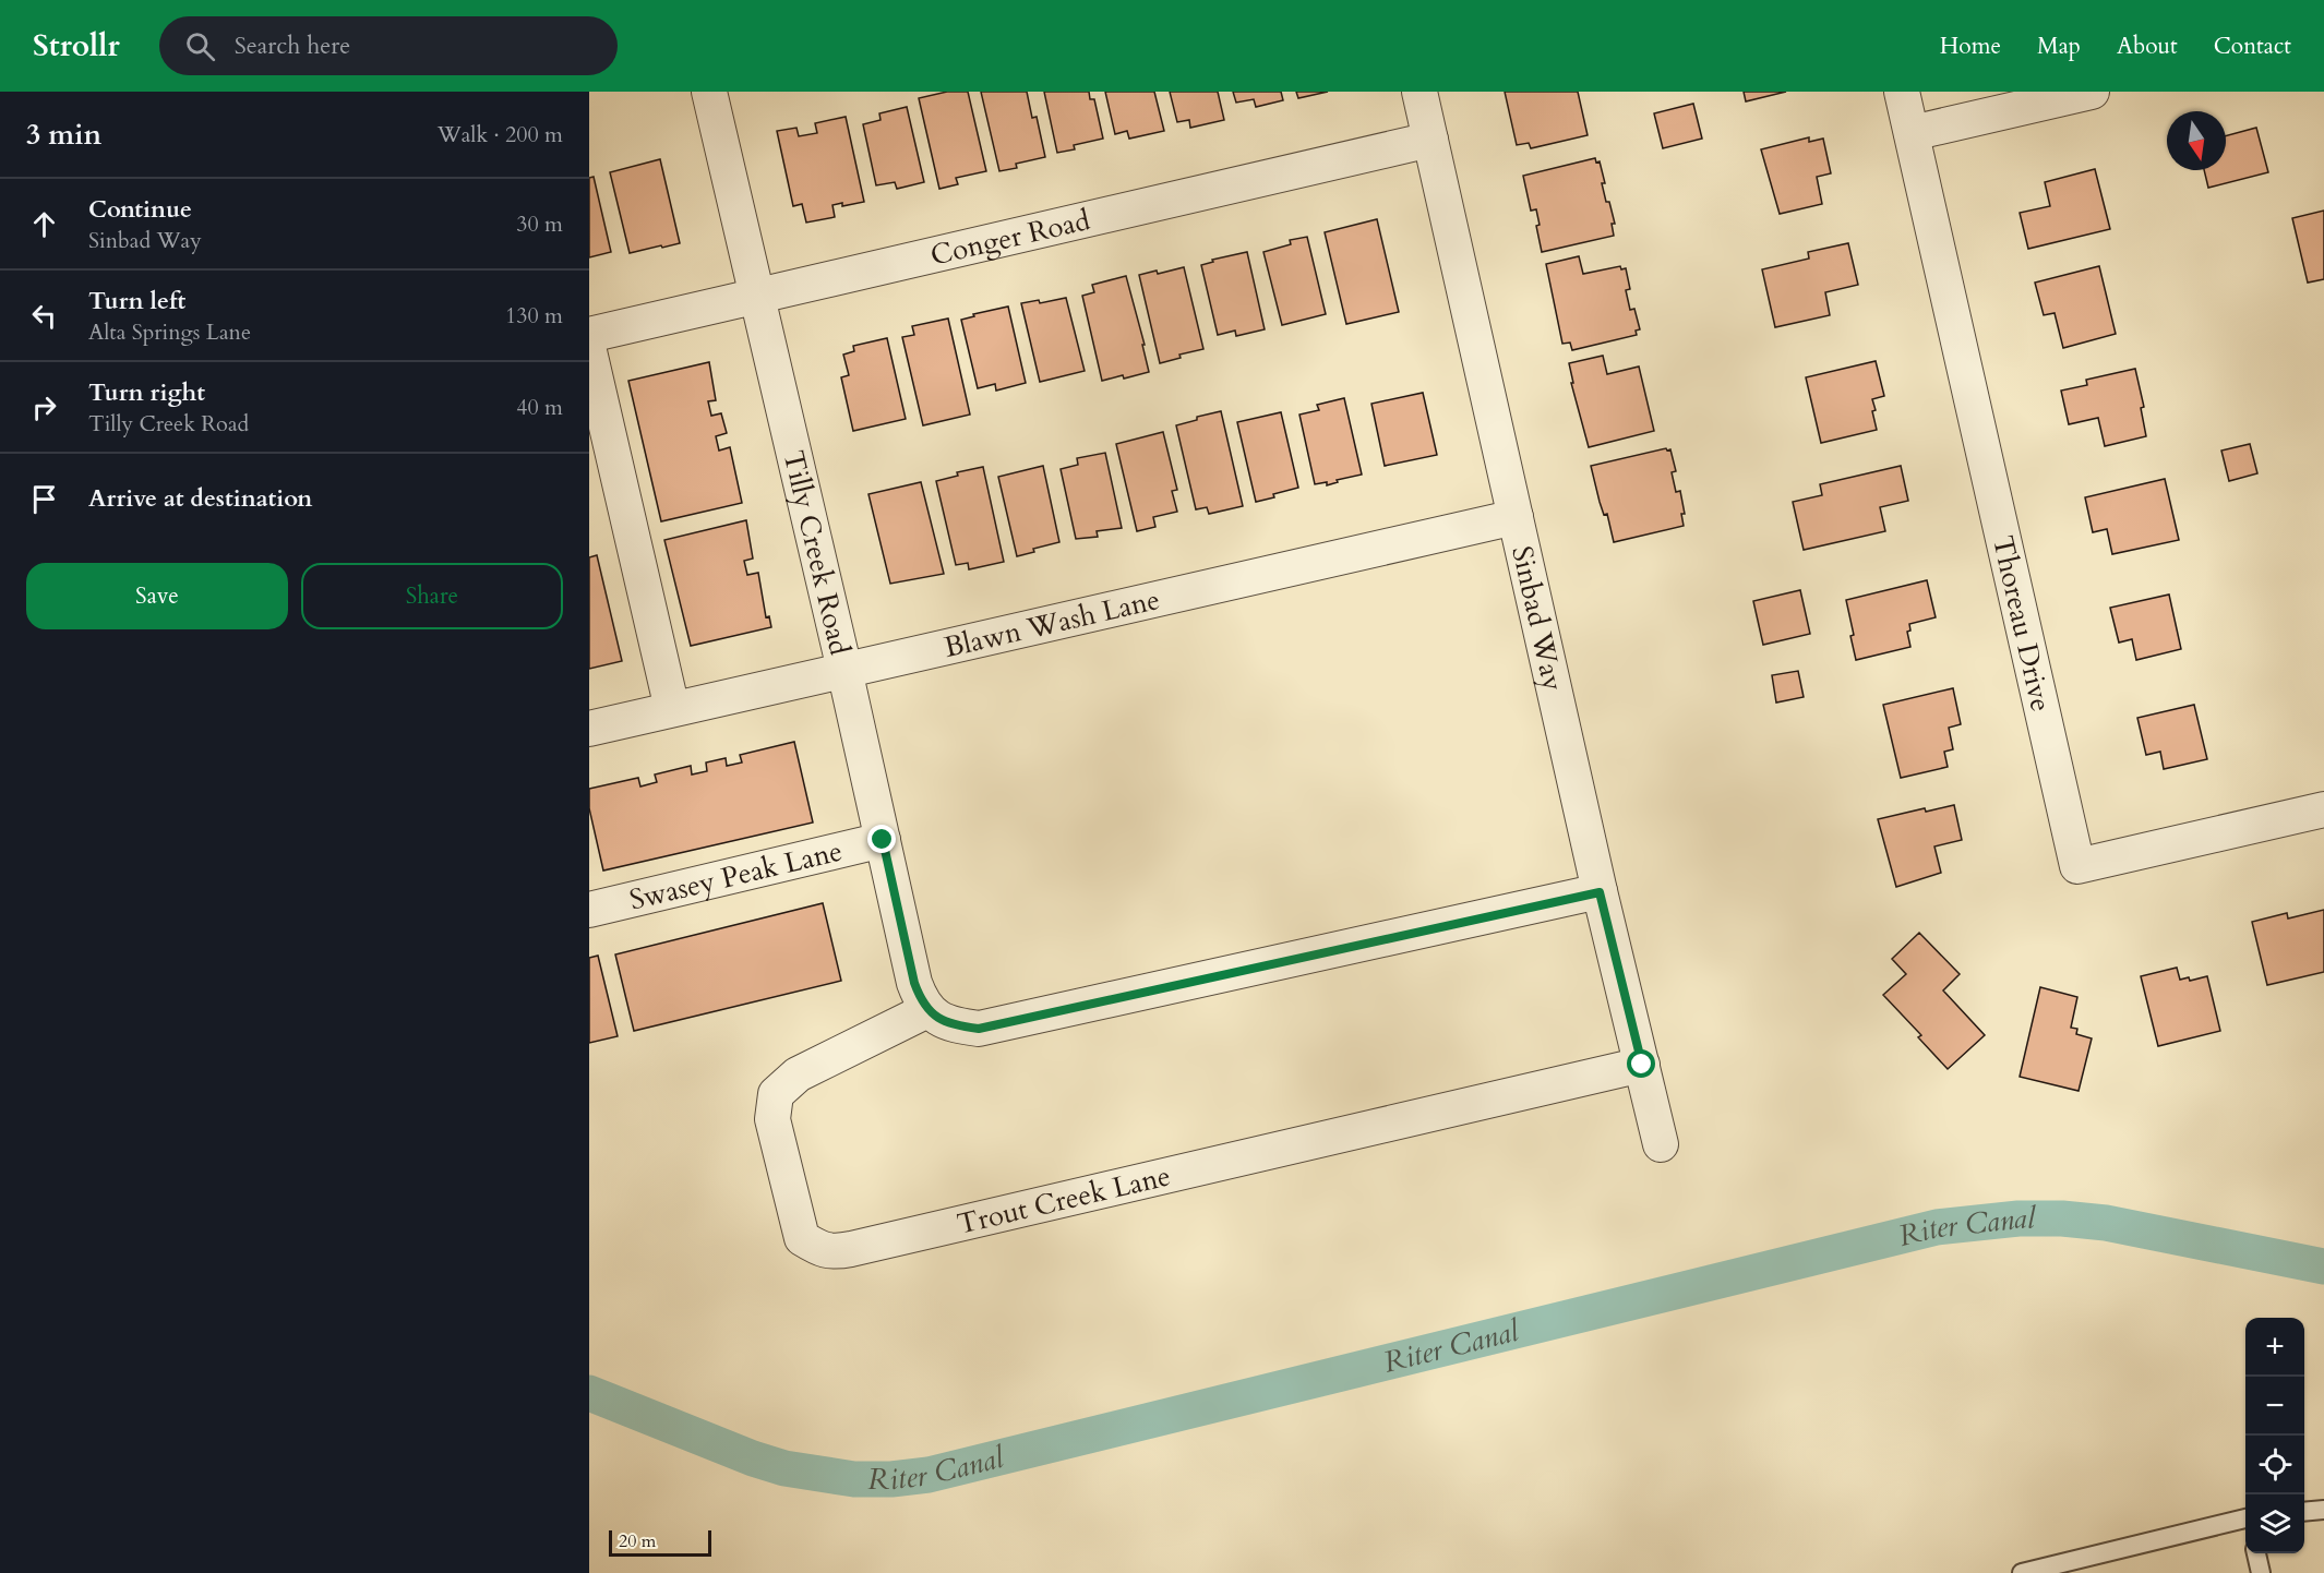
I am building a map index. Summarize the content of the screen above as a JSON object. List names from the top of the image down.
{
  "streets": {
    "street": [
      "Conger Road",
      "Tilly Creek Road",
      "Sinbad Way",
      "Blawn Wash Lane",
      "Thoreau Drive",
      "Swasey Peak Lane",
      "Trout Creek Lane"
    ]
  },
  "crossings": [
    ["Conger Road", "Tilly Creek Road"],
    ["Conger Road", "Sinbad Way"],
    ["Tilly Creek Road", "Blawn Wash Lane"],
    ["Tilly Creek Road", "Swasey Peak Lane"],
    ["Tilly Creek Road", "Trout Creek Lane"],
    ["Sinbad Way", "Blawn Wash Lane"],
    ["Sinbad Way", "Trout Creek Lane"]
  ],
  "water": ["Riter Canal"],
  "scale_bar": "20 m",
  "north": "bottom",
  "page": {
    "header": "Strollr",
    "search": "Search here",
    "nav": [
      "Home",
      "Map",
      "About",
      "Contact"
    ],
    "heading": ["3 min", "Walk · 200 m"],
    "list": [
      ["Continue", "Sinbad Way", "30 m"],
      ["Turn left", "Alta Springs Lane", "130 m"],
      ["Turn right", "Tilly Creek Road", "40 m"],
      "Arrive at destination"
    ],
    "buttons": ["Save", "Share"],
    "map_buttons": ["+", "−"],
    "scale": "20 m"
  }
}
